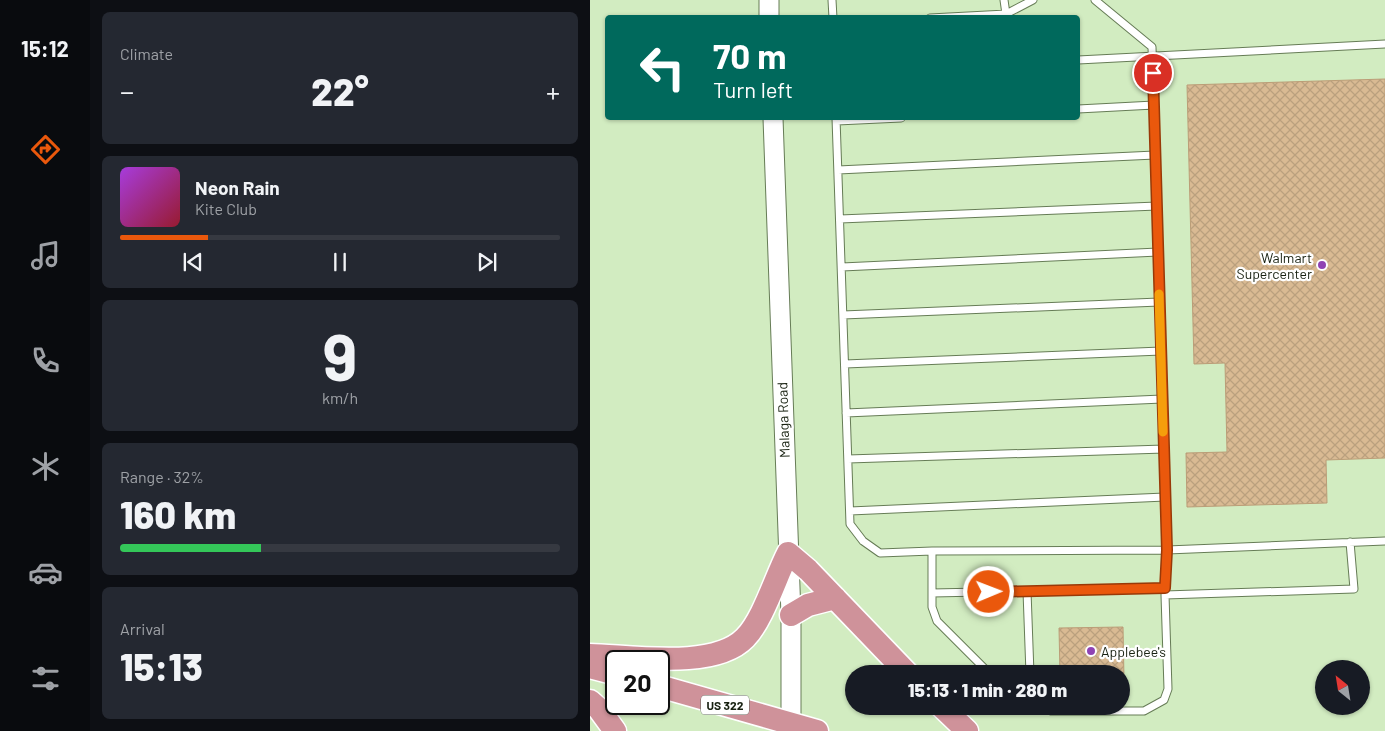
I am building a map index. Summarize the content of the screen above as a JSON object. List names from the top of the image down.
{
  "streets": {
    "highway": ["US 322"],
    "main road": ["Malaga Road"]
  },
  "crossings": [
    ["Malaga Road", "US 322"]
  ],
  "places": ["Walmart Supercenter", "Applebee's"],
  "north": "top left",
  "page": {
    "tabs": "15:12",
    "tile": [
      "Climate",
      ["9", "km/h"],
      ["Range · 32%", "160 km"],
      ["Arrival", "15:13"]
    ],
    "turn": ["70 m", "Turn left"],
    "heat": ["−", "22°", "+"],
    "song": ["Neon Rain", "Kite Club"],
    "limit": "20",
    "trip": "15:13 · 1 min · 280 m"
  }
}
